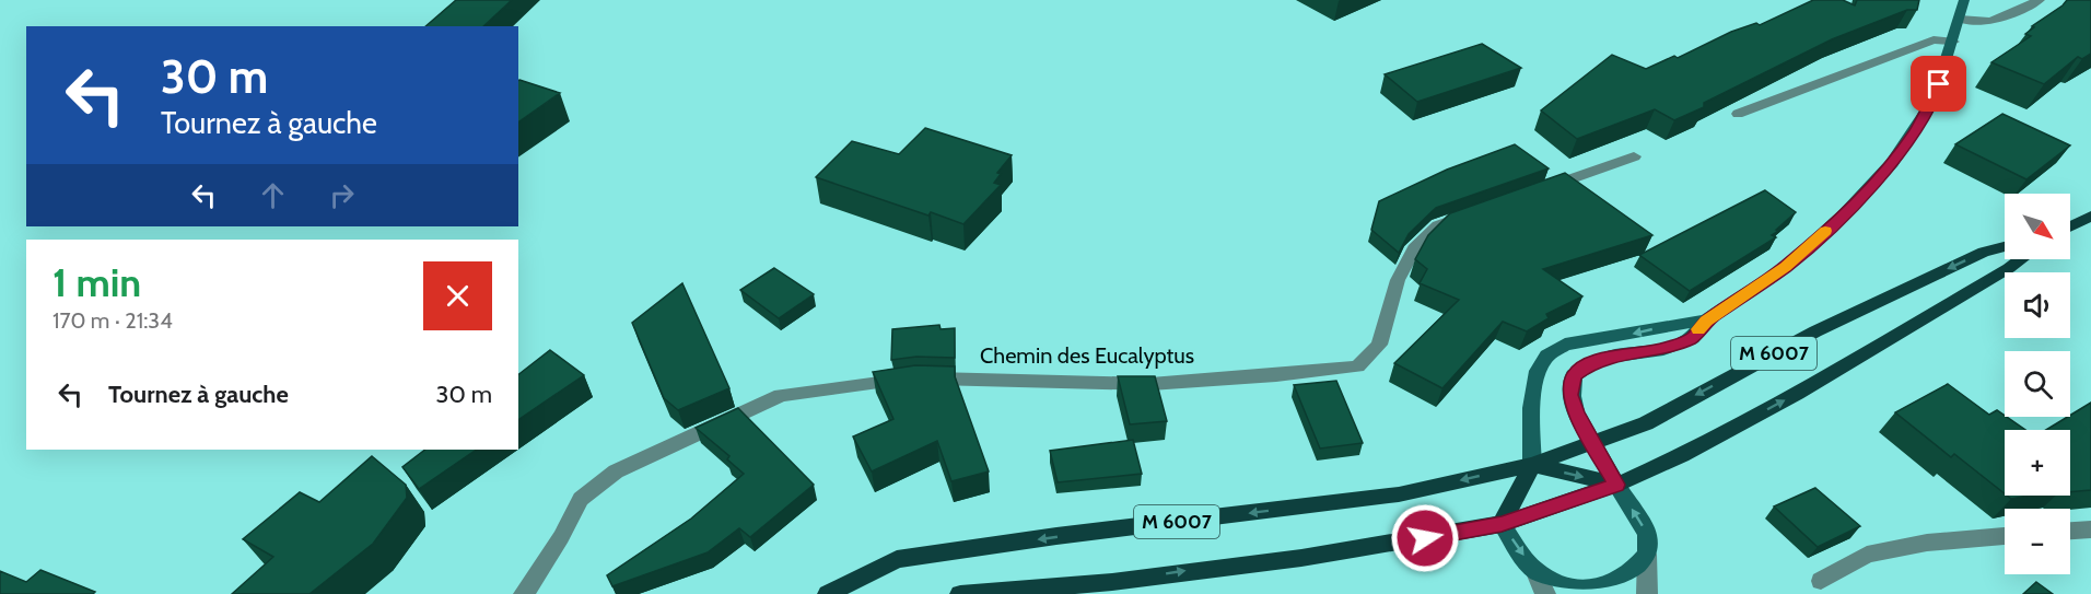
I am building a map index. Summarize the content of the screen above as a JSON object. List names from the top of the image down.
{
  "streets": {
    "main road": ["M 6007"],
    "street": ["Chemin des Eucalyptus"]
  },
  "north": "bottom right",
  "page": {
    "turn": ["30 m", "Tournez à gauche"],
    "map_buttons": ["+", "−"],
    "heading": ["1 min", "170 m · 21:34"],
    "list": [
      {
        "name": "Tournez à gauche",
        "value": "30 m"
      }
    ]
  }
}
